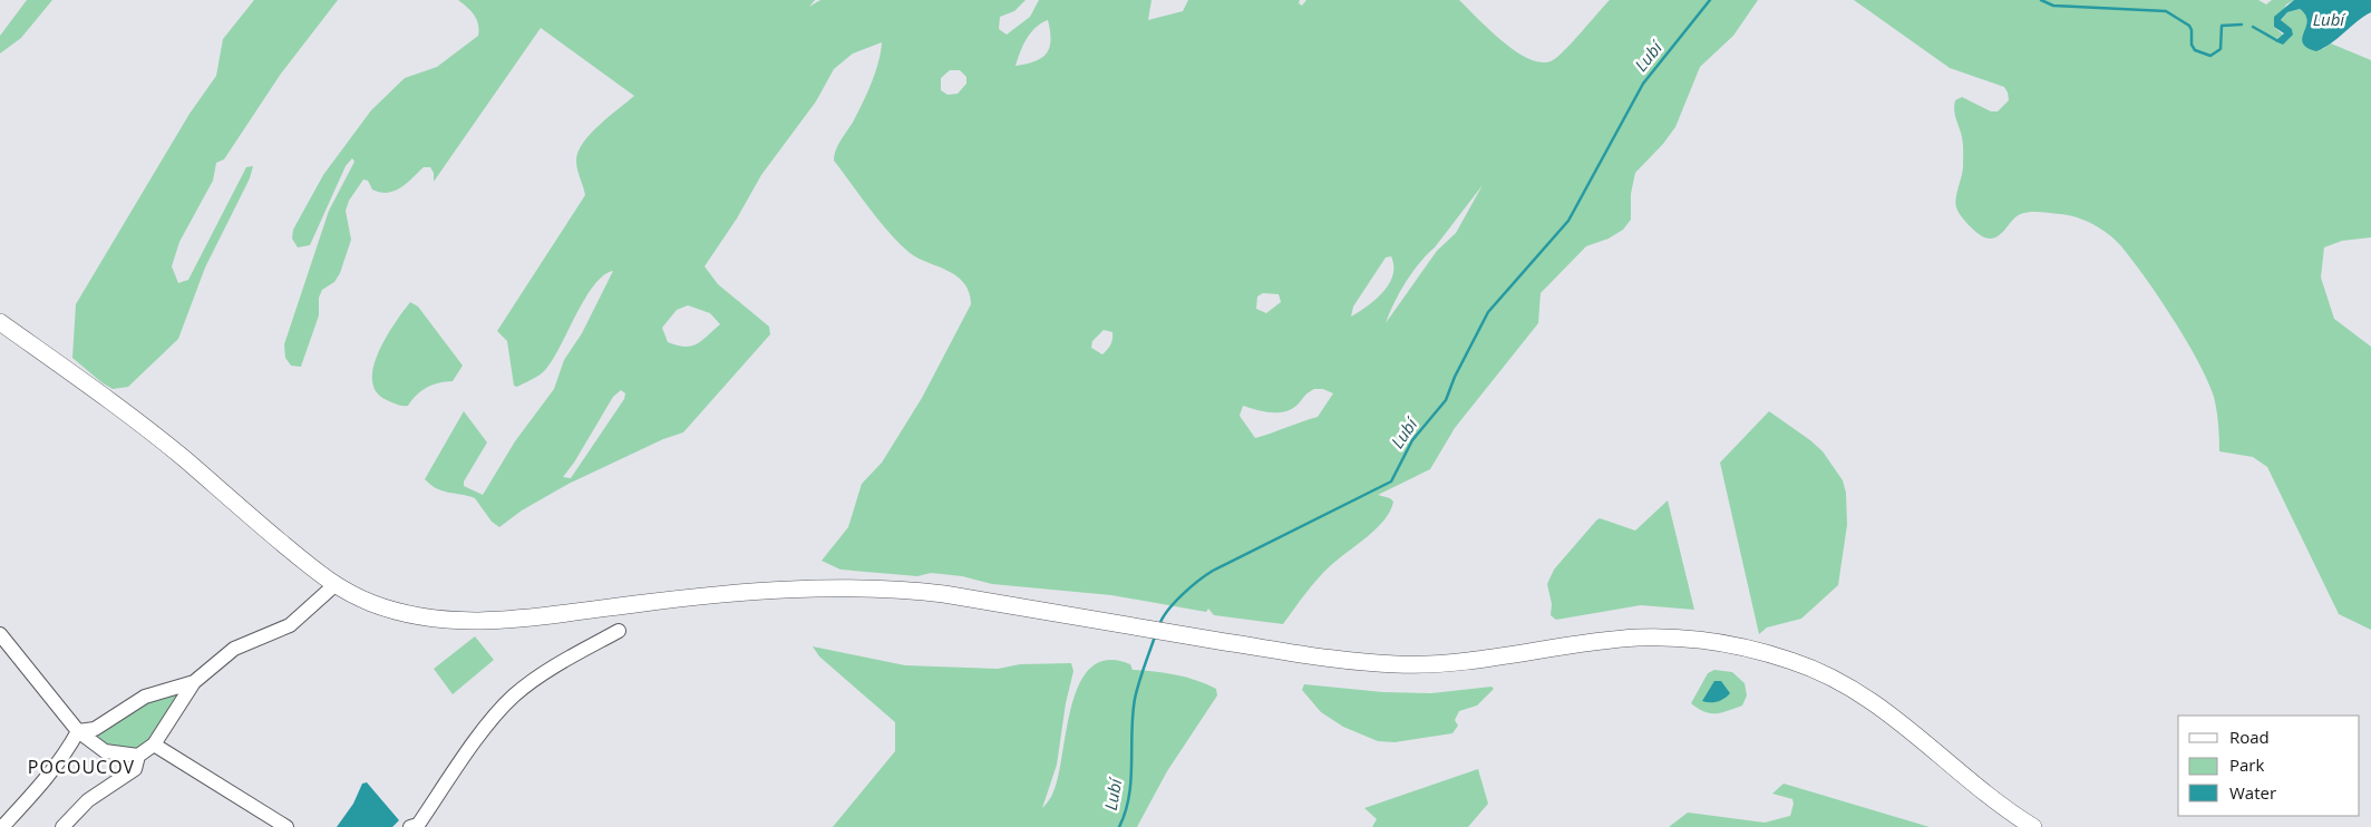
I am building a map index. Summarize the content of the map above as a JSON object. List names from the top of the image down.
{
  "districts": ["POCOUCOV"],
  "water": ["Lubí"],
  "legend": ["Road", "Park", "Water"]
}
